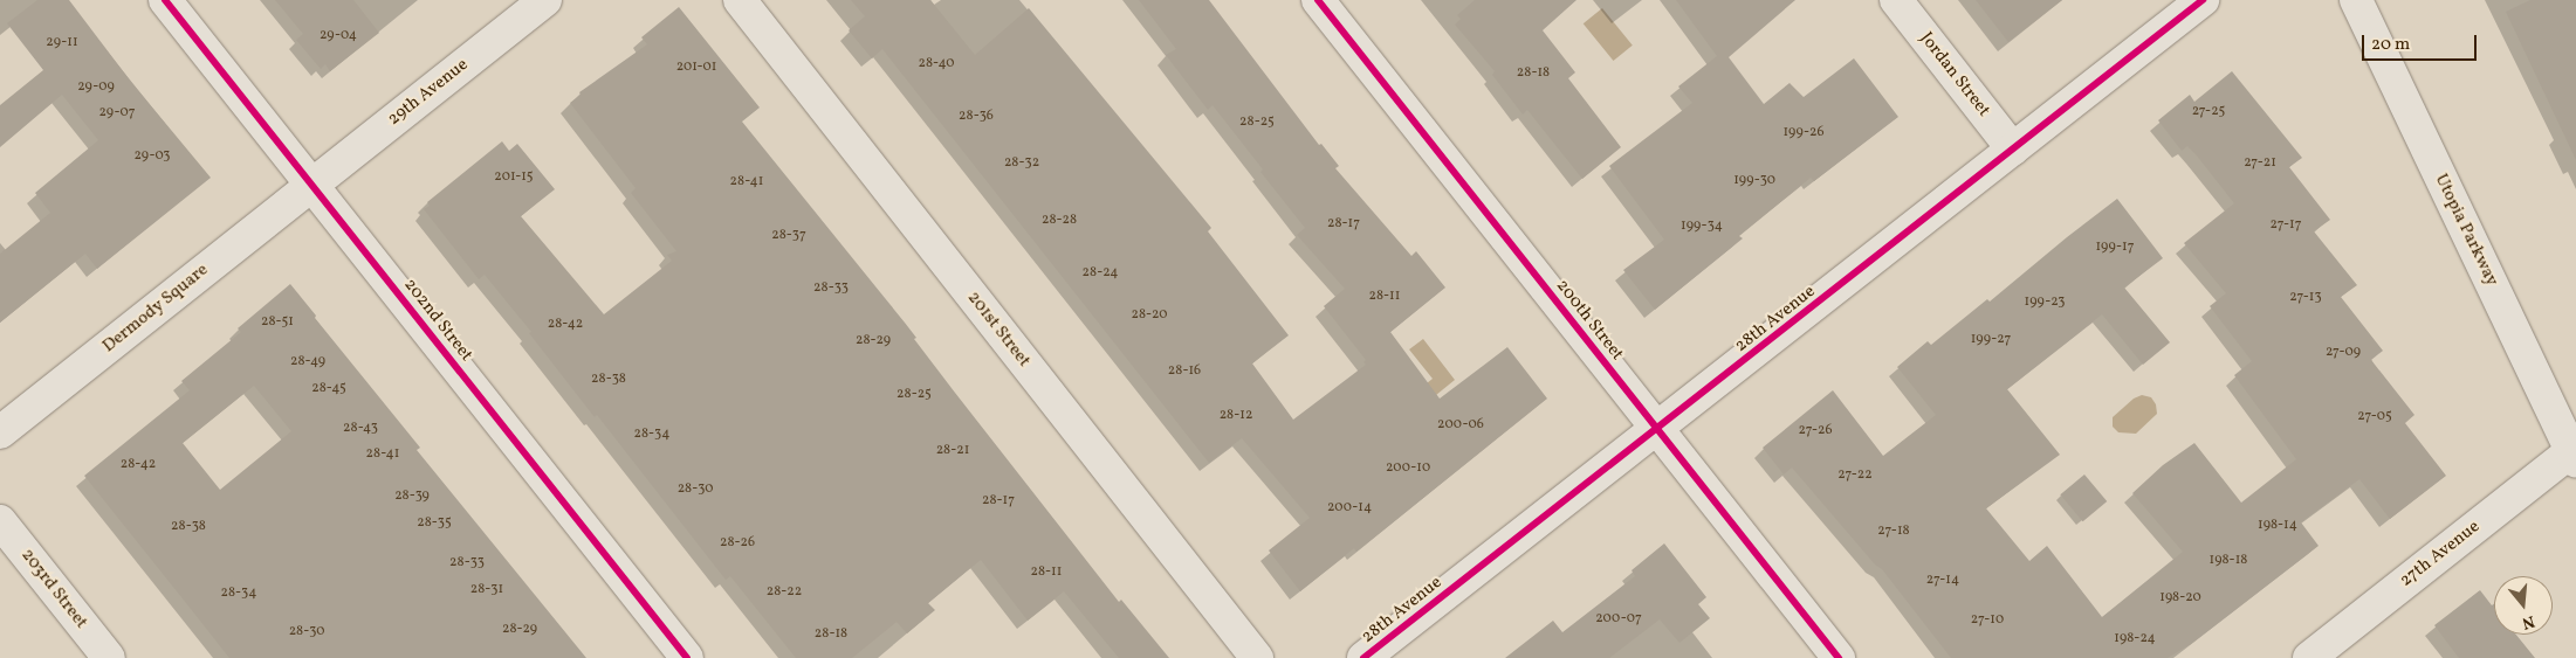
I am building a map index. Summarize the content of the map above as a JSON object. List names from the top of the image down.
{
  "streets": {
    "street": [
      "Jordan Street",
      "29th Avenue",
      "Utopia Parkway",
      "Dermody Square",
      "28th Avenue",
      "202nd Street",
      "200th Street",
      "201st Street",
      "27th Avenue",
      "203rd Street"
    ]
  },
  "crossings": [
    ["Jordan Street", "28th Avenue"],
    ["29th Avenue", "Dermody Square"],
    ["29th Avenue", "202nd Street"],
    ["Utopia Parkway", "27th Avenue"],
    ["Dermody Square", "202nd Street"],
    ["28th Avenue", "200th Street"]
  ],
  "house_numbers": [
    "29-04",
    "29-11",
    "28-40",
    "201-01",
    "28-18",
    "29-09",
    "27-25",
    "29-07",
    "28-36",
    "28-25",
    "199-26",
    "29-03",
    "28-32",
    "27-21",
    "201-15",
    "199-30",
    "28-41",
    "28-28",
    "28-17",
    "27-17",
    "199-34",
    "28-37",
    "199-17",
    "28-24",
    "28-33",
    "28-11",
    "27-13",
    "199-23",
    "28-20",
    "28-51",
    "28-42",
    "199-27",
    "28-29",
    "27-09",
    "28-49",
    "28-16",
    "28-38",
    "28-45",
    "28-25",
    "28-12",
    "27-05",
    "200-06",
    "28-43",
    "27-26",
    "28-34",
    "28-21",
    "28-41",
    "28-42",
    "200-10",
    "27-22",
    "28-30",
    "28-39",
    "28-17",
    "200-14",
    "28-35",
    "198-14",
    "28-38",
    "27-18",
    "28-26",
    "198-18",
    "28-33",
    "28-11",
    "27-14",
    "28-31",
    "28-22",
    "28-34",
    "198-20",
    "200-07",
    "27-10",
    "28-29",
    "28-30",
    "28-18",
    "198-24"
  ],
  "scale_bar": "20 m",
  "north": "bottom"
}
